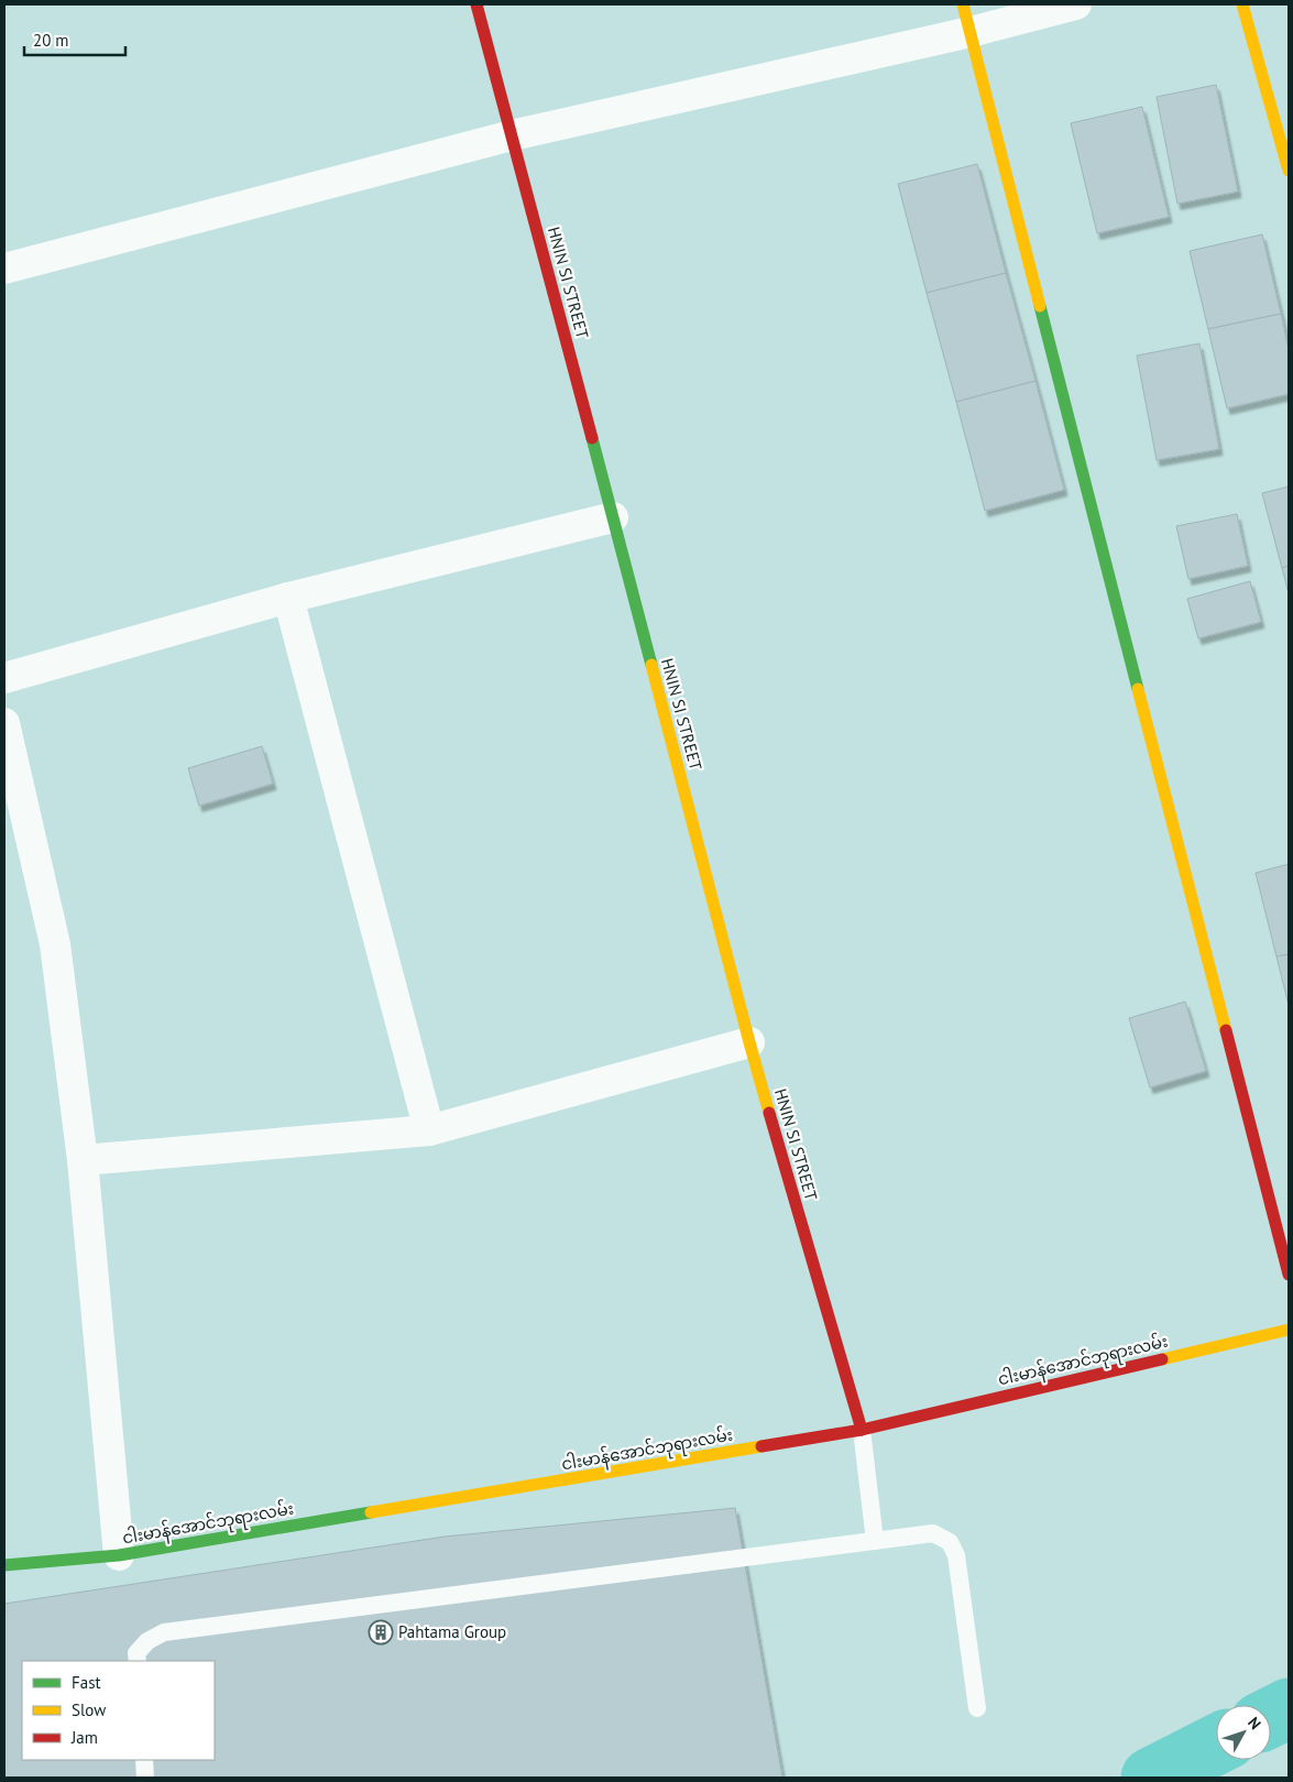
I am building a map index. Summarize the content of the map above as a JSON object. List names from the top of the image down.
{
  "streets": {
    "street": ["HNIN SI STREET", "ငါးမာန်အောင်ဘုရားလမ်း"]
  },
  "crossings": [
    ["HNIN SI STREET", "ငါးမာန်အောင်ဘုရားလမ်း"]
  ],
  "places": {
    "building": ["Pahtama Group"]
  },
  "legend": ["Fast", "Slow", "Jam"],
  "scale_bar": "20 m",
  "north": "top right"
}
